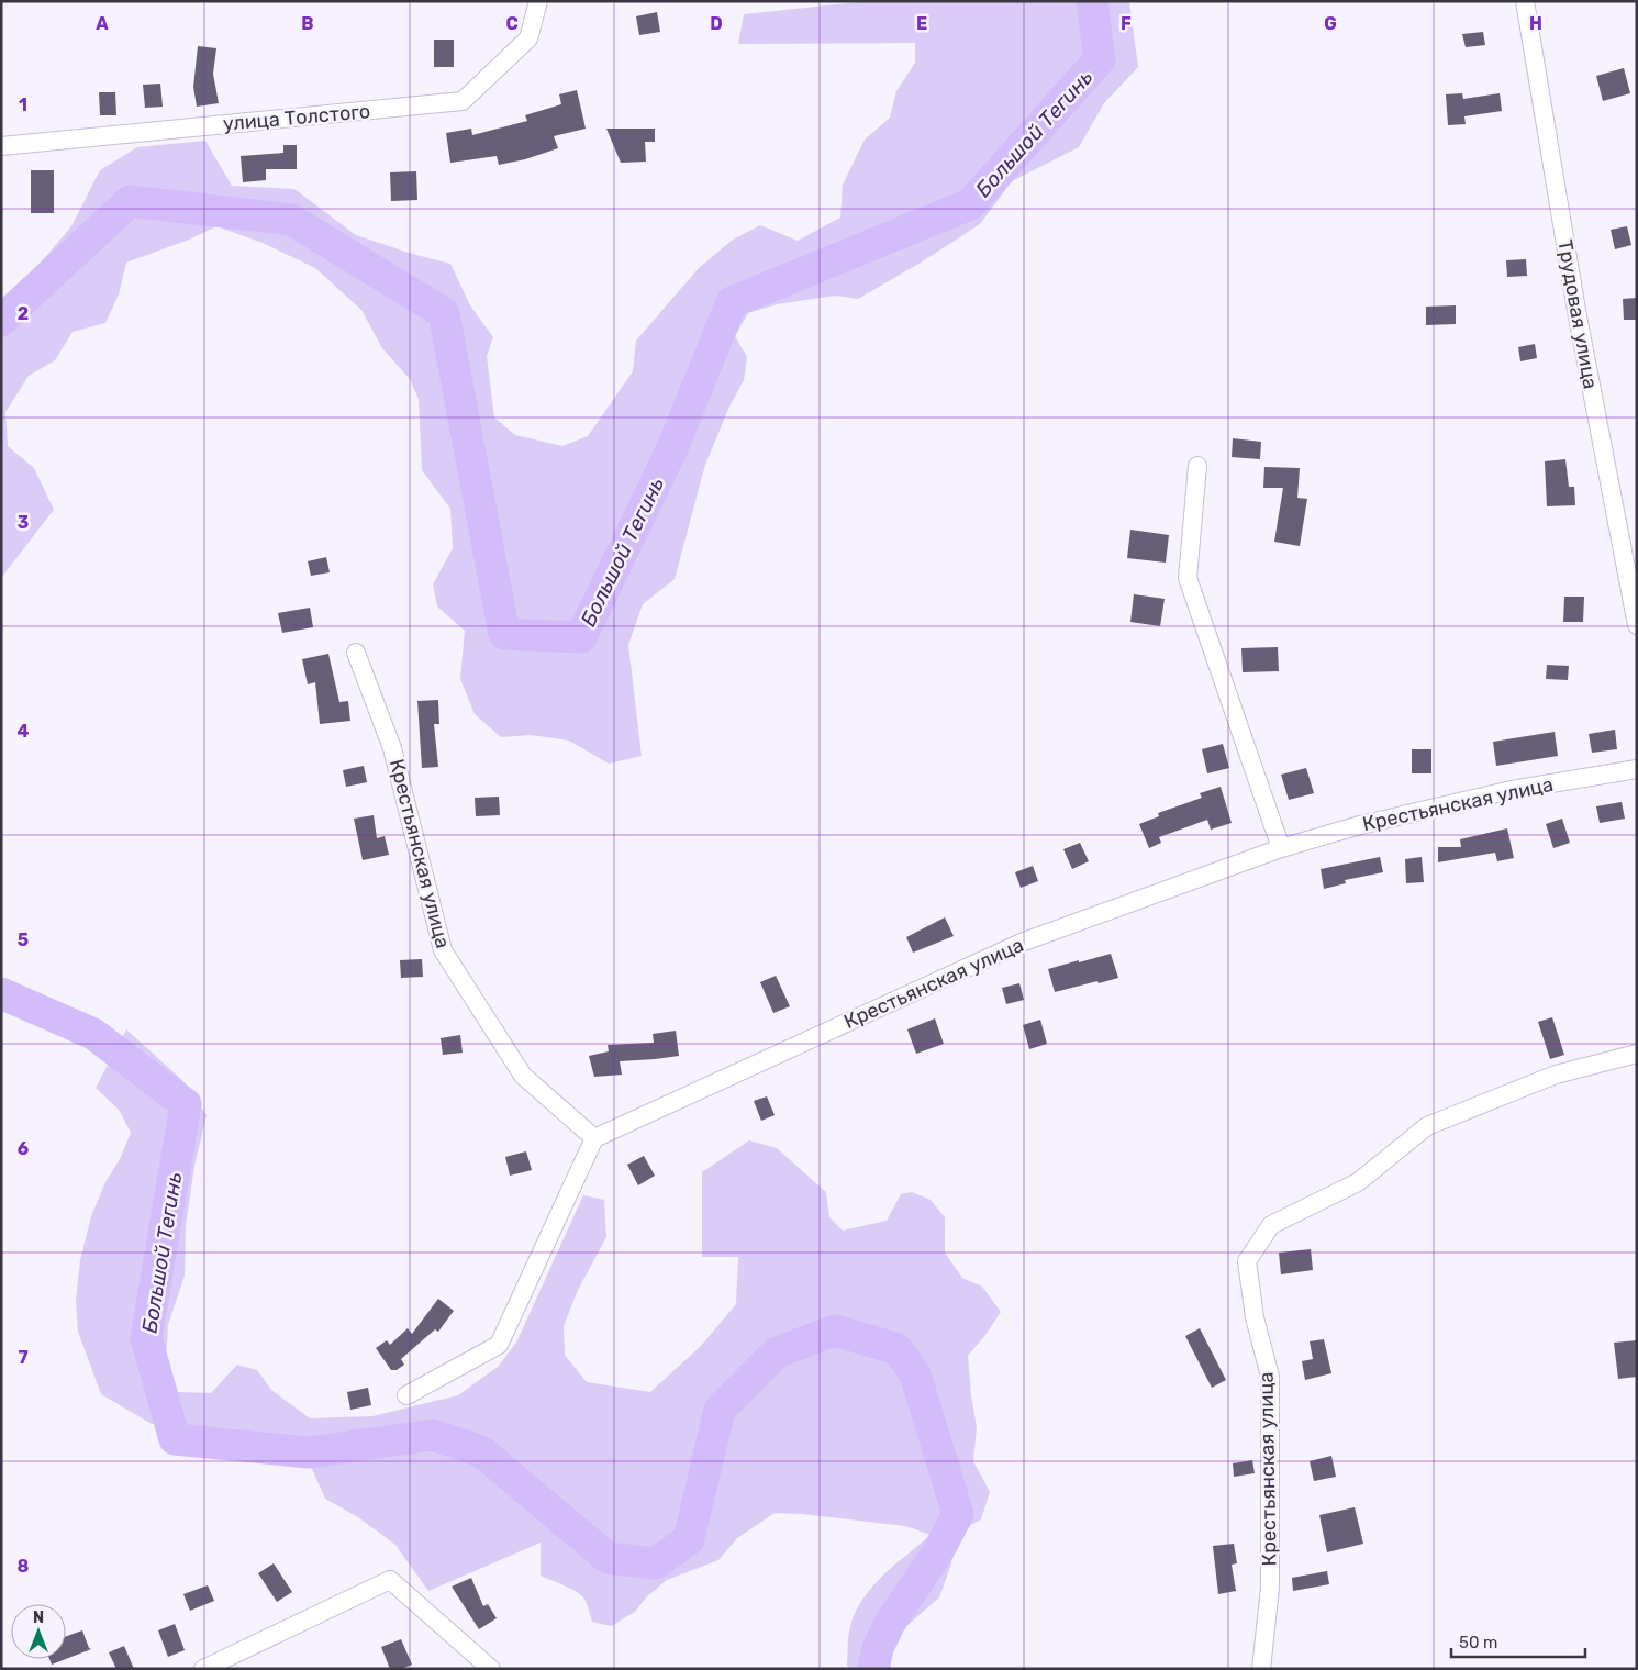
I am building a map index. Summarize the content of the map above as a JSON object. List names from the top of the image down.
{
  "streets": {
    "street": ["улица Толстого", "Трудовая улица", "Крестьянская улица"]
  },
  "water": ["Большой Тегинь"],
  "scale_bar": "50 m",
  "north": "top",
  "grid": {
    "columns": [
      "A",
      "B",
      "C",
      "D",
      "E",
      "F",
      "G",
      "H"
    ],
    "rows": [
      "1",
      "2",
      "3",
      "4",
      "5",
      "6",
      "7",
      "8"
    ]
  }
}
